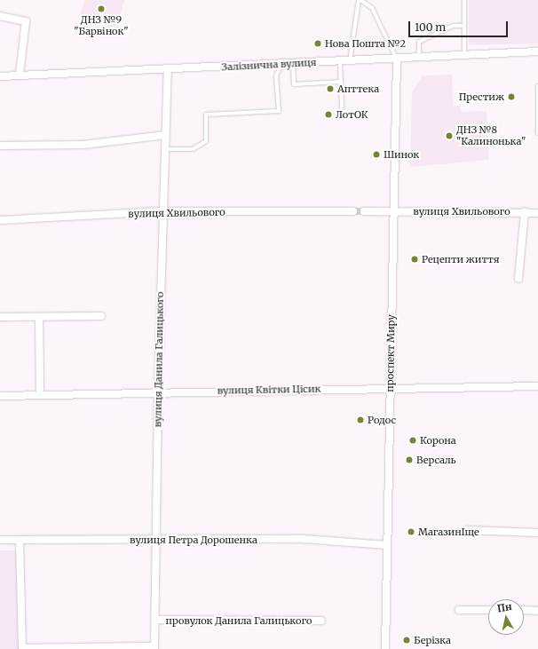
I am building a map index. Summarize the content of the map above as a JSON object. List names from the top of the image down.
{
  "streets": {
    "street": [
      "Залізнична вулиця",
      "вулиця Хвильового",
      "проспект Миру",
      "вулиця Данила Галицького",
      "вулиця Квітки Цісик",
      "вулиця Петра Дорошенка",
      "провулок Данила Галицького"
    ]
  },
  "crossings": [
    ["Залізнична вулиця", "проспект Миру"],
    ["Залізнична вулиця", "вулиця Данила Галицького"],
    ["вулиця Хвильового", "проспект Миру"],
    ["вулиця Хвильового", "вулиця Данила Галицького"],
    ["проспект Миру", "вулиця Квітки Цісик"],
    ["проспект Миру", "вулиця Петра Дорошенка"],
    ["вулиця Данила Галицького", "вулиця Квітки Цісик"],
    ["вулиця Данила Галицького", "вулиця Петра Дорошенка"],
    ["вулиця Данила Галицького", "провулок Данила Галицького"]
  ],
  "places": [
    "ДНЗ №9 \"Барвінок\"",
    "Нова Пошта №2",
    "Апттека",
    "Престиж",
    "ЛотОК",
    "ДНЗ №8 \"Калинонька\"",
    "Шинок",
    "Рецепти життя",
    "Родос",
    "Корона",
    "Версаль",
    "МагазинІще",
    "Берізка"
  ],
  "scale_bar": "100 m",
  "north": "top"
}
